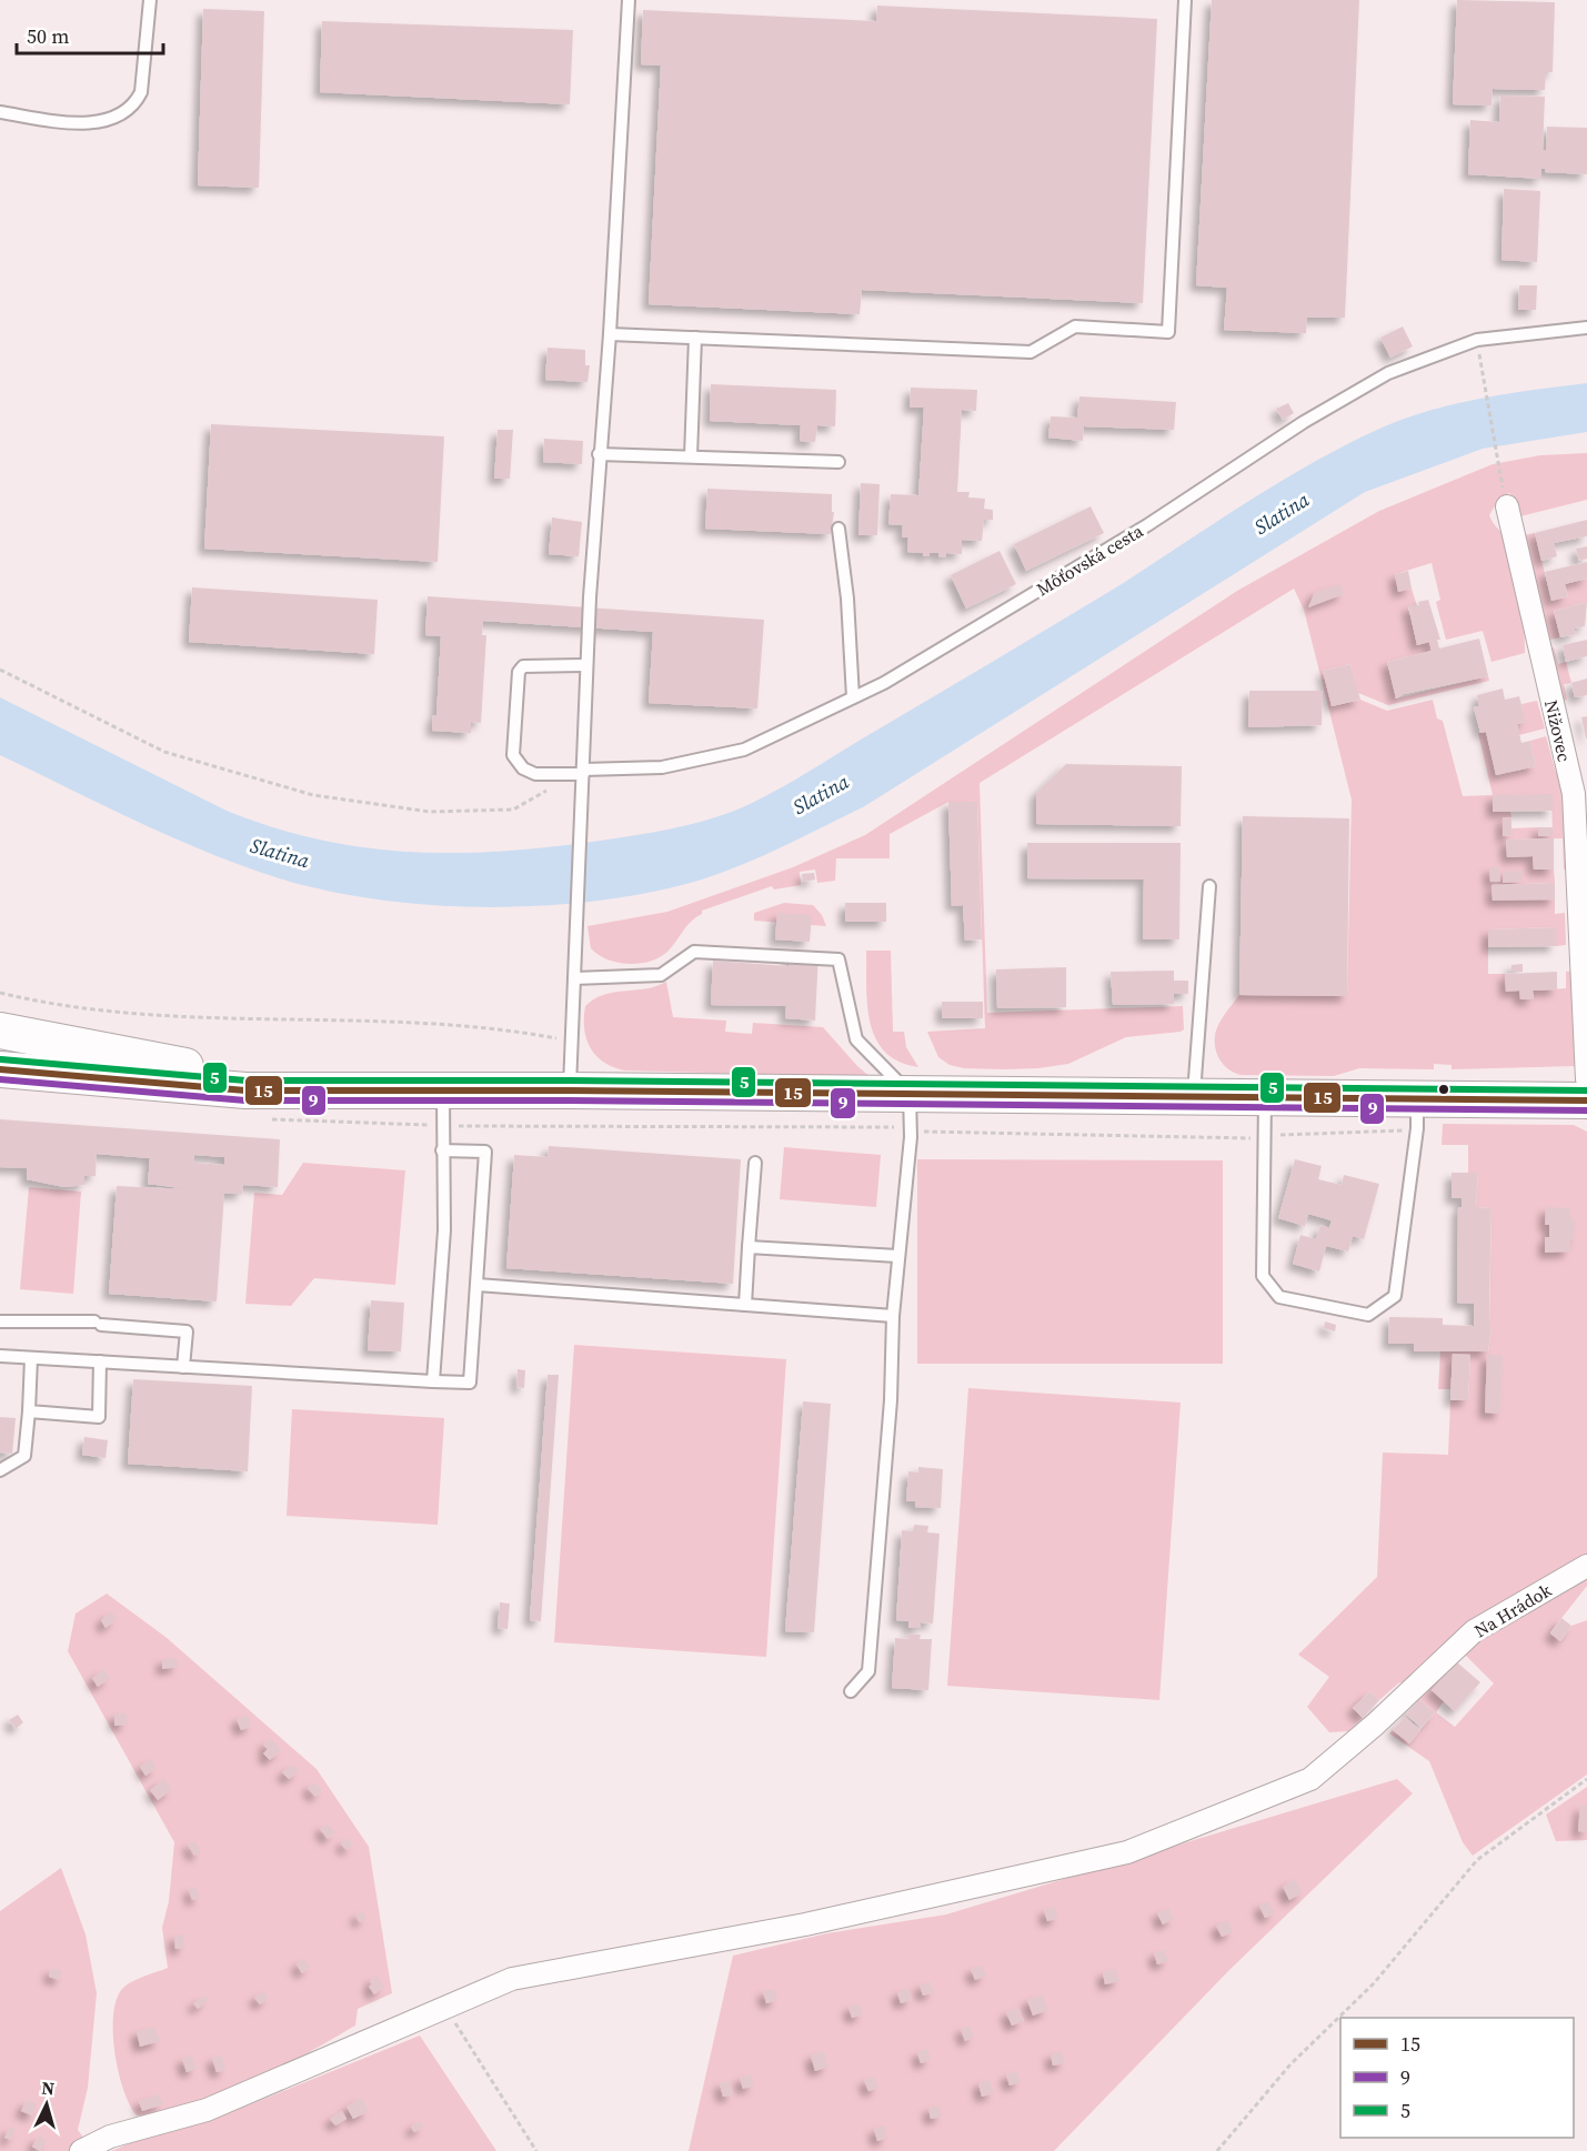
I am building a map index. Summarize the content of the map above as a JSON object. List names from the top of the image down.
{
  "streets": {
    "street": ["Nižovec", "Na Hrádok"],
    "lane": ["Môťovská cesta"]
  },
  "water": ["Slatina"],
  "lines": ["transit line 5", "transit line 15", "transit line 9"],
  "legend": ["15", "9", "5"],
  "scale_bar": "50 m",
  "north": "top"
}
